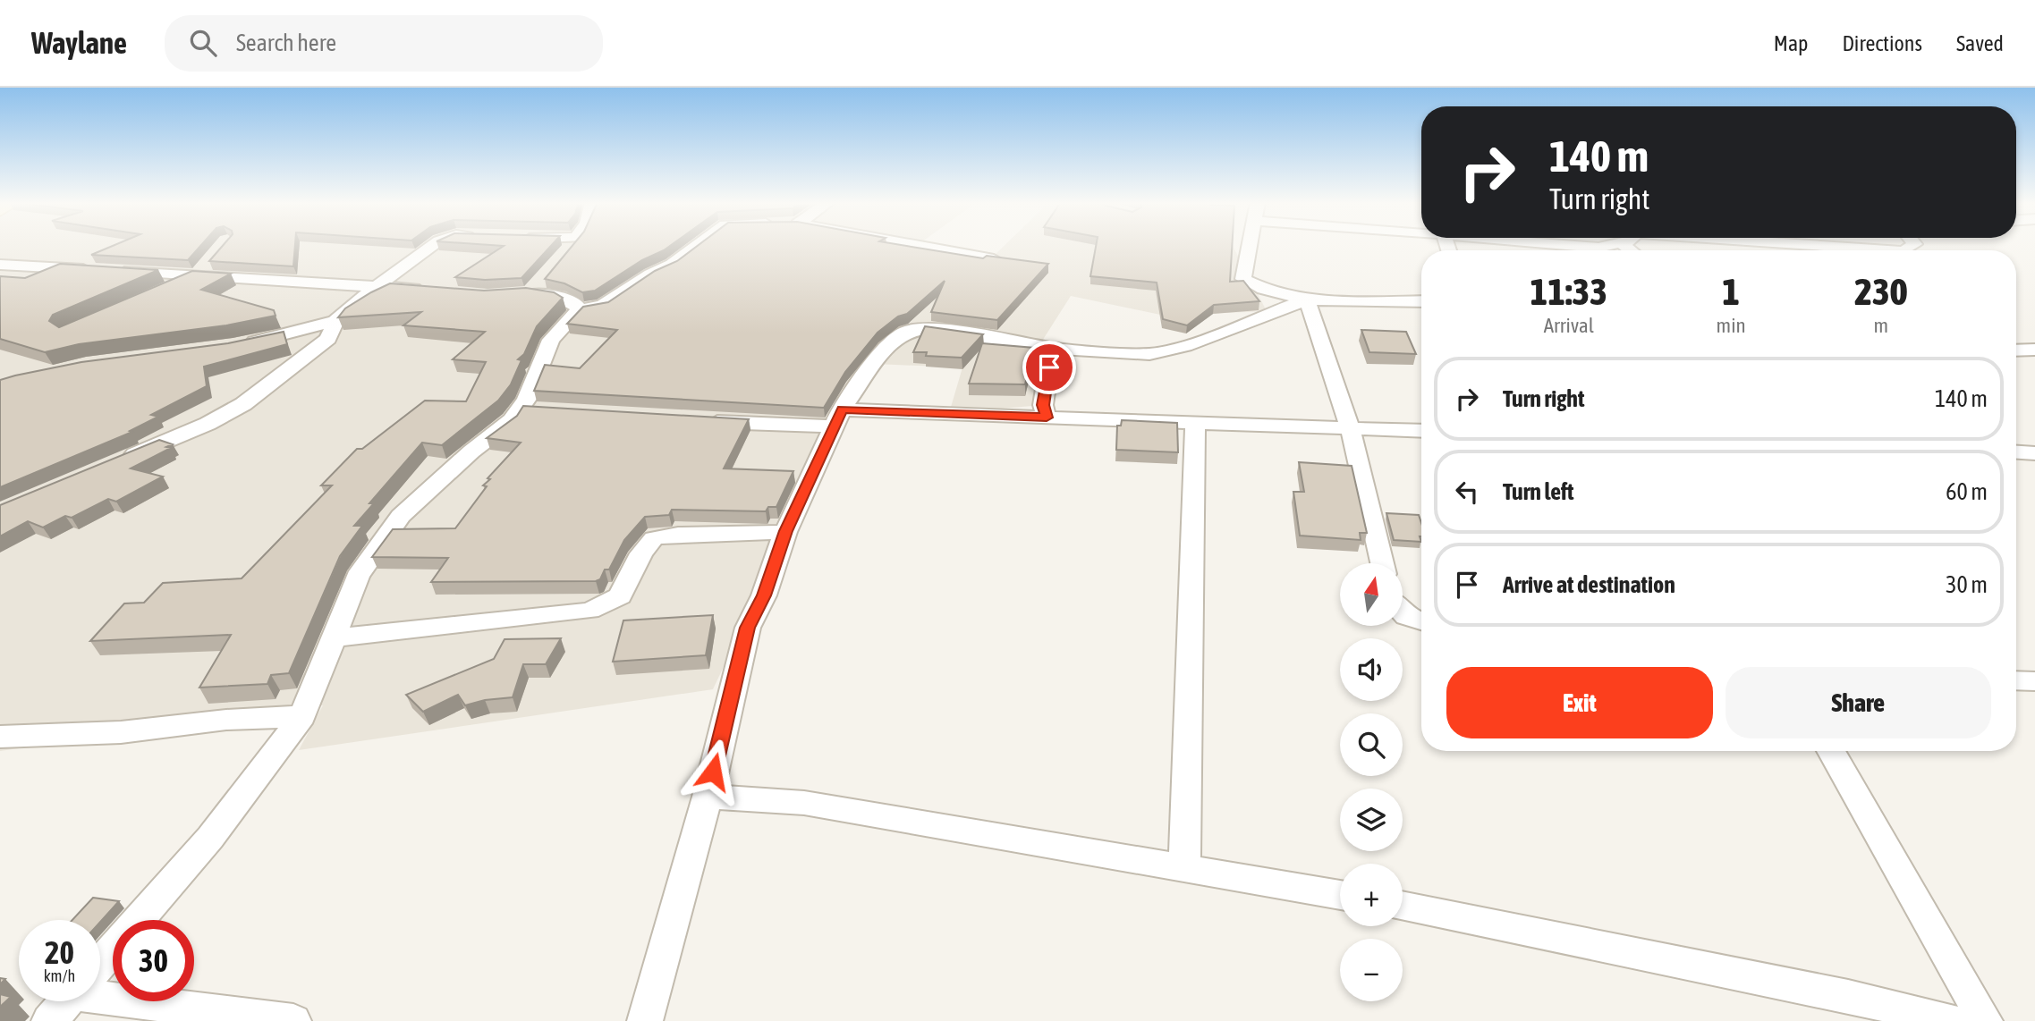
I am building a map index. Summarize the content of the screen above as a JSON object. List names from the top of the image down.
{
  "north": "top",
  "page": {
    "header": "Waylane",
    "search": "Search here",
    "nav": ["Map", "Directions", "Saved"],
    "turn": ["140 m", "Turn right"],
    "eta": [
      "11:33",
      "Arrival",
      "1",
      "min",
      "230",
      "m"
    ],
    "list": [
      {
        "name": "Turn right",
        "value": "140 m"
      },
      {
        "name": "Turn left",
        "value": "60 m"
      },
      {
        "name": "Arrive at destination",
        "value": "30 m"
      }
    ],
    "map_buttons": ["+", "−"],
    "buttons": ["Exit", "Share"],
    "speed": "20 km/h",
    "limit": "30"
  }
}
